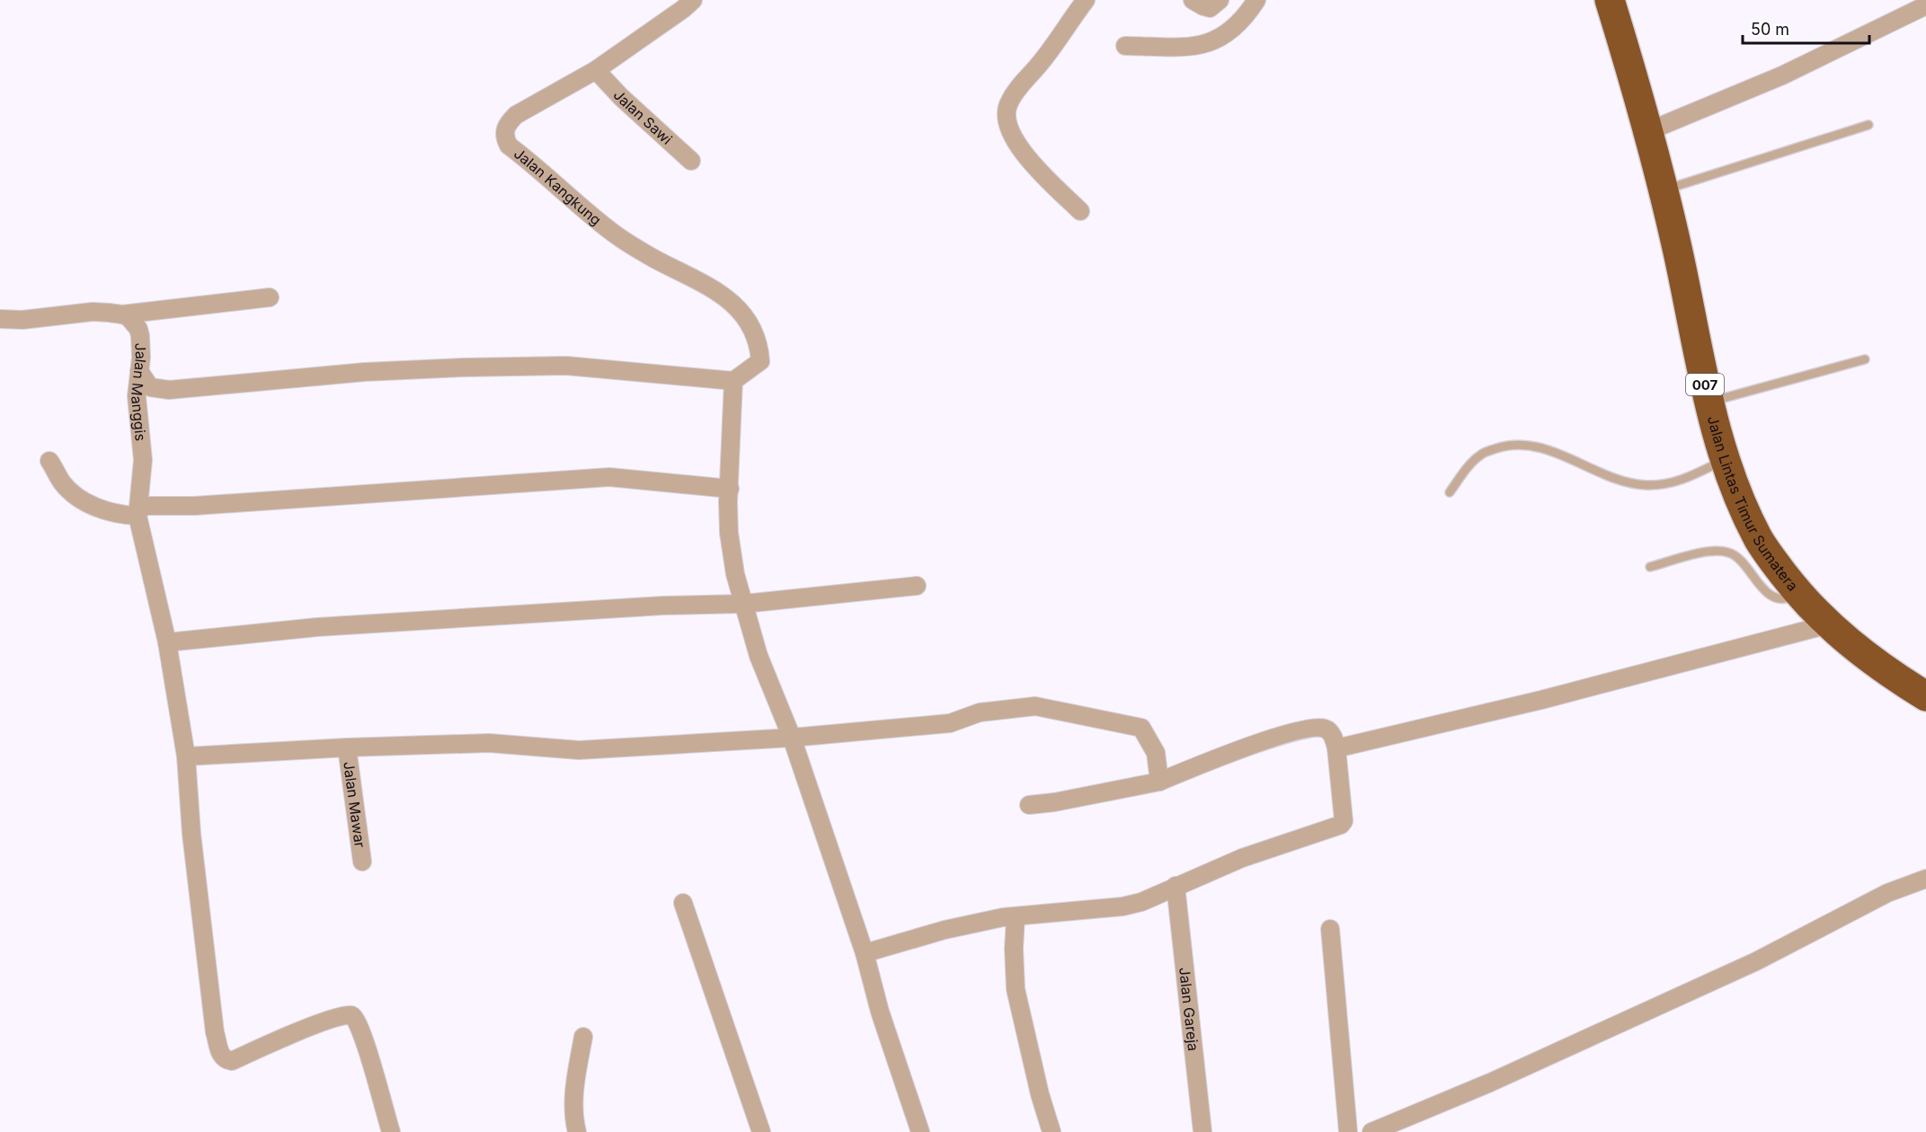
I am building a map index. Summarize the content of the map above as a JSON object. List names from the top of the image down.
{
  "streets": {
    "highway": ["007", "Jalan Lintas Timur Sumatera"],
    "street": [
      "Jalan Sawi",
      "Jalan Kangkung",
      "Jalan Manggis",
      "Jalan Mawar",
      "Jalan Gareja"
    ]
  },
  "crossings": [
    ["Jalan Sawi", "Jalan Kangkung"]
  ],
  "scale_bar": "50 m"
}
